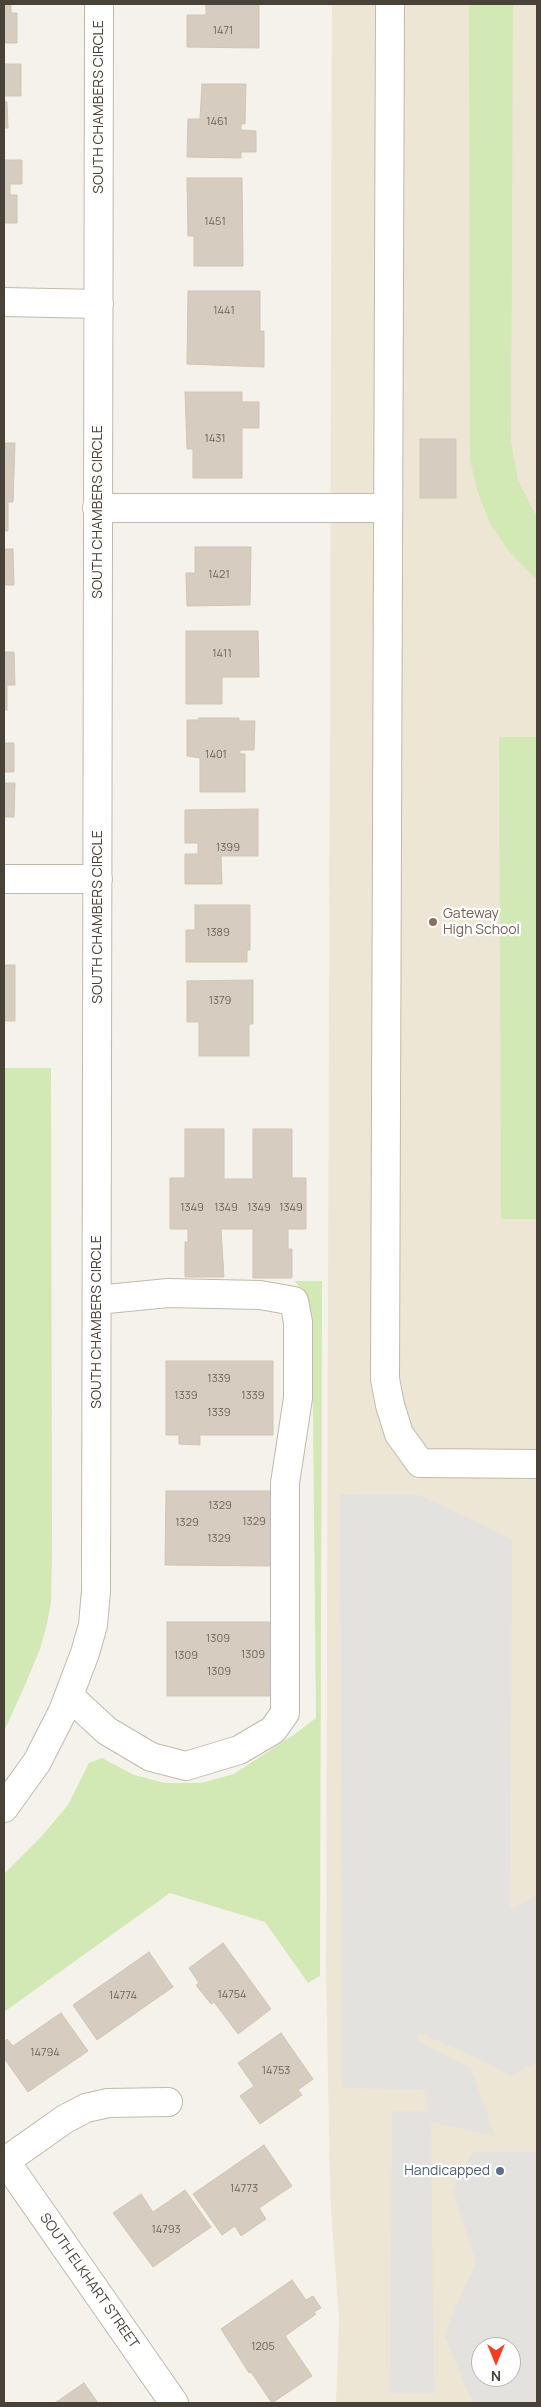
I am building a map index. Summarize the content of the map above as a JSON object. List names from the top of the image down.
{
  "streets": {
    "street": ["SOUTH CHAMBERS CIRCLE", "SOUTH ELKHART STREET"]
  },
  "places": ["Gateway High School", "Handicapped"],
  "house_numbers": [
    "1471",
    "1461",
    "1451",
    "1441",
    "1431",
    "1421",
    "1411",
    "1401",
    "1399",
    "1389",
    "1379",
    "1349",
    "1349",
    "1349",
    "1349",
    "1339",
    "1339",
    "1339",
    "1339",
    "1329",
    "1329",
    "1329",
    "1329",
    "1309",
    "1309",
    "1309",
    "1309",
    "14754",
    "14774",
    "14794",
    "14753",
    "14773",
    "14793",
    "1205"
  ],
  "north": "bottom"
}
